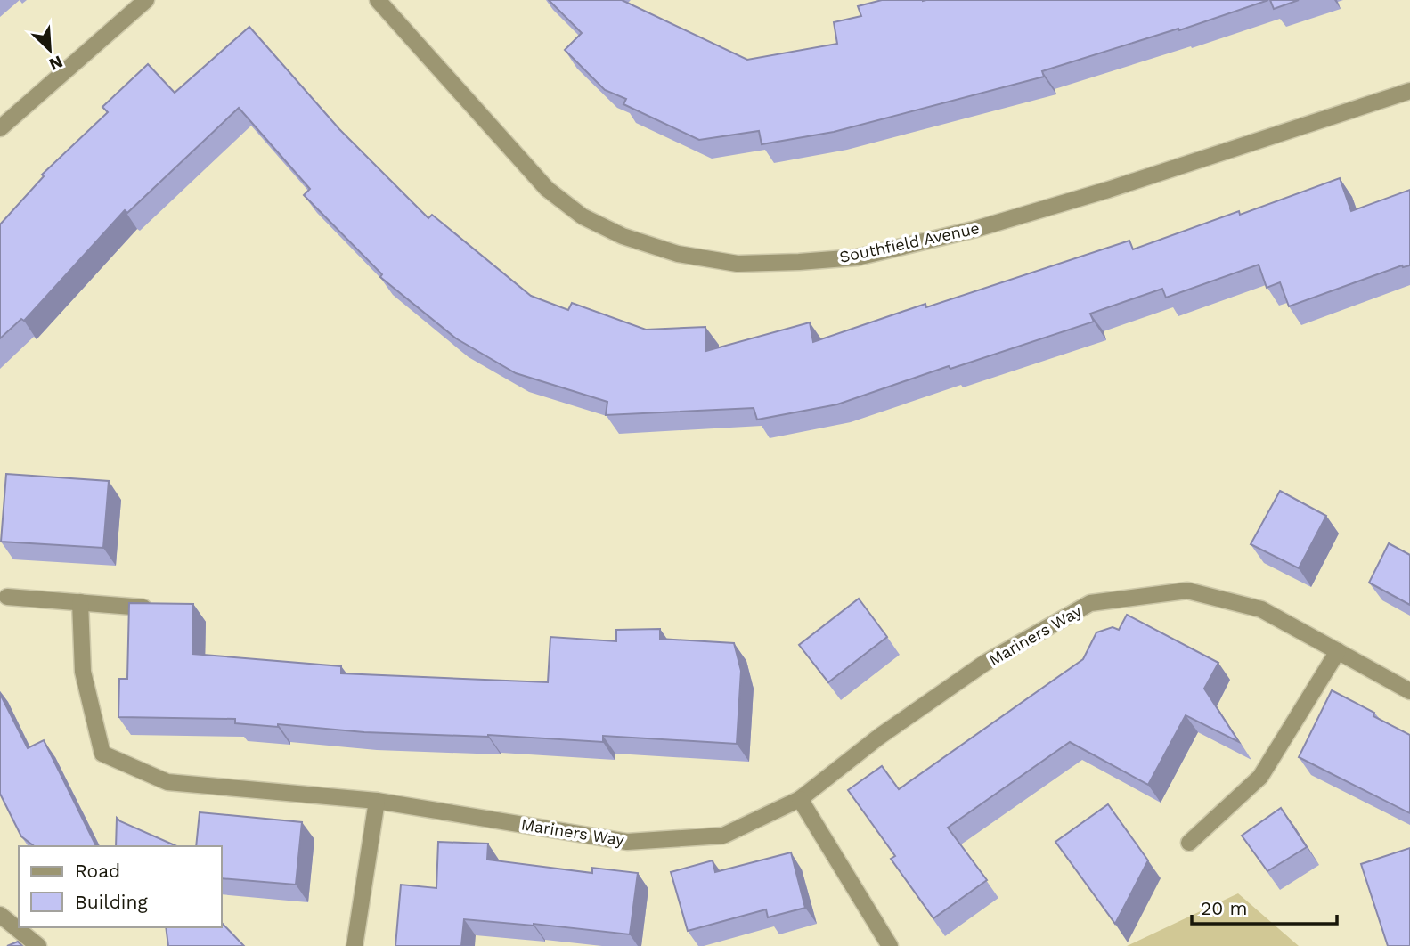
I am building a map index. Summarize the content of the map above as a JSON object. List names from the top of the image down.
{
  "streets": {
    "street": ["Southfield Avenue", "Mariners Way"]
  },
  "legend": ["Road", "Building"],
  "scale_bar": "20 m",
  "north": "bottom right"
}
